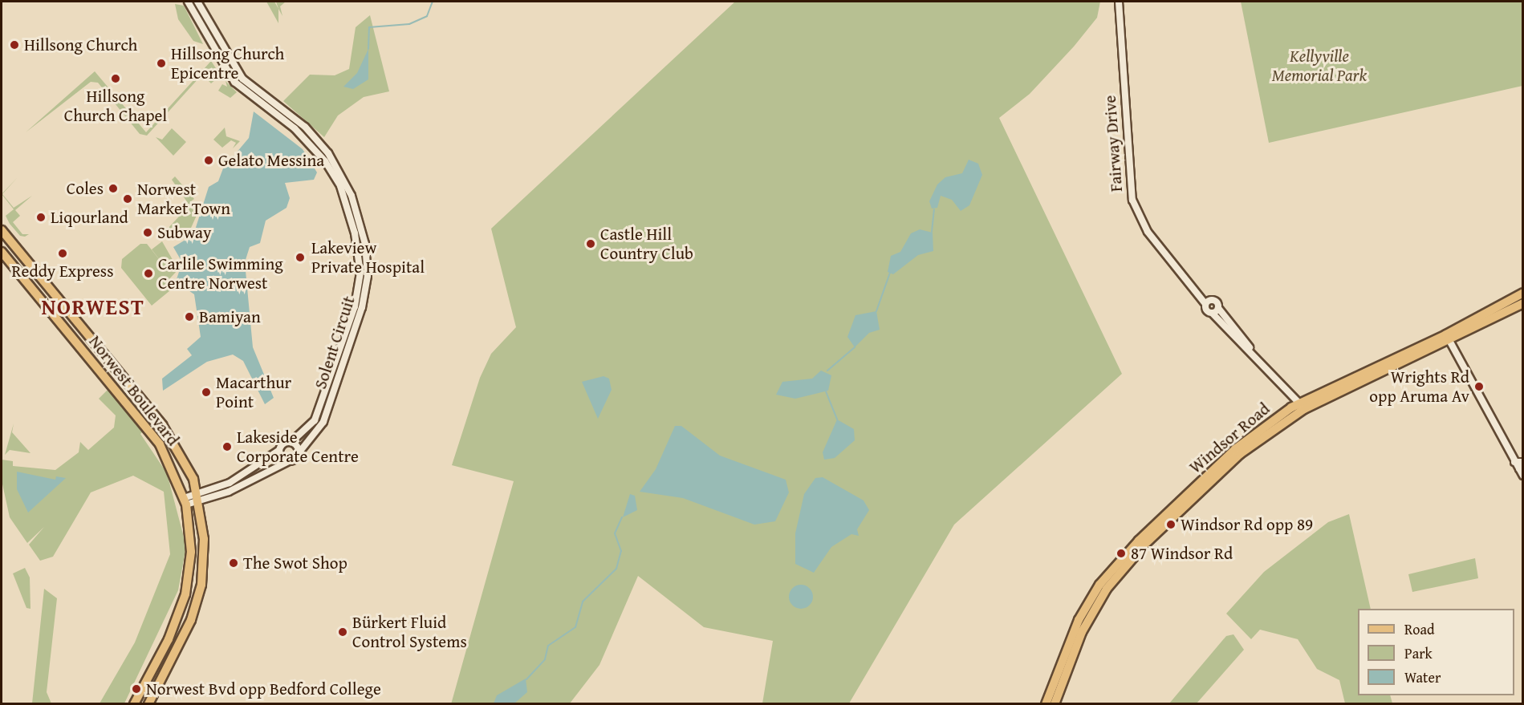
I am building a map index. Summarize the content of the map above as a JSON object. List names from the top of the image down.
{
  "streets": {
    "main road": ["Norwest Boulevard", "Windsor Road"],
    "street": ["Fairway Drive", "Solent Circuit"]
  },
  "districts": ["NORWEST"],
  "parks": ["Kellyville Memorial Park"],
  "places": [
    "Hillsong Church",
    "Hillsong Church Epicentre",
    "Hillsong Church Chapel",
    "Gelato Messina",
    "Coles",
    "Norwest Market Town",
    "Liqourland",
    "Subway",
    "Castle Hill Country Club",
    "Reddy Express",
    "Lakeview Private Hospital",
    "Carlile Swimming Centre Norwest",
    "Bamiyan",
    "Wrights Rd opp Aruma Av",
    "Macarthur Point",
    "Lakeside Corporate Centre",
    "Windsor Rd opp 89",
    "87 Windsor Rd",
    "The Swot Shop",
    "Bürkert Fluid Control Systems",
    "Norwest Bvd opp Bedford College"
  ],
  "legend": ["Road", "Park", "Water"]
}
